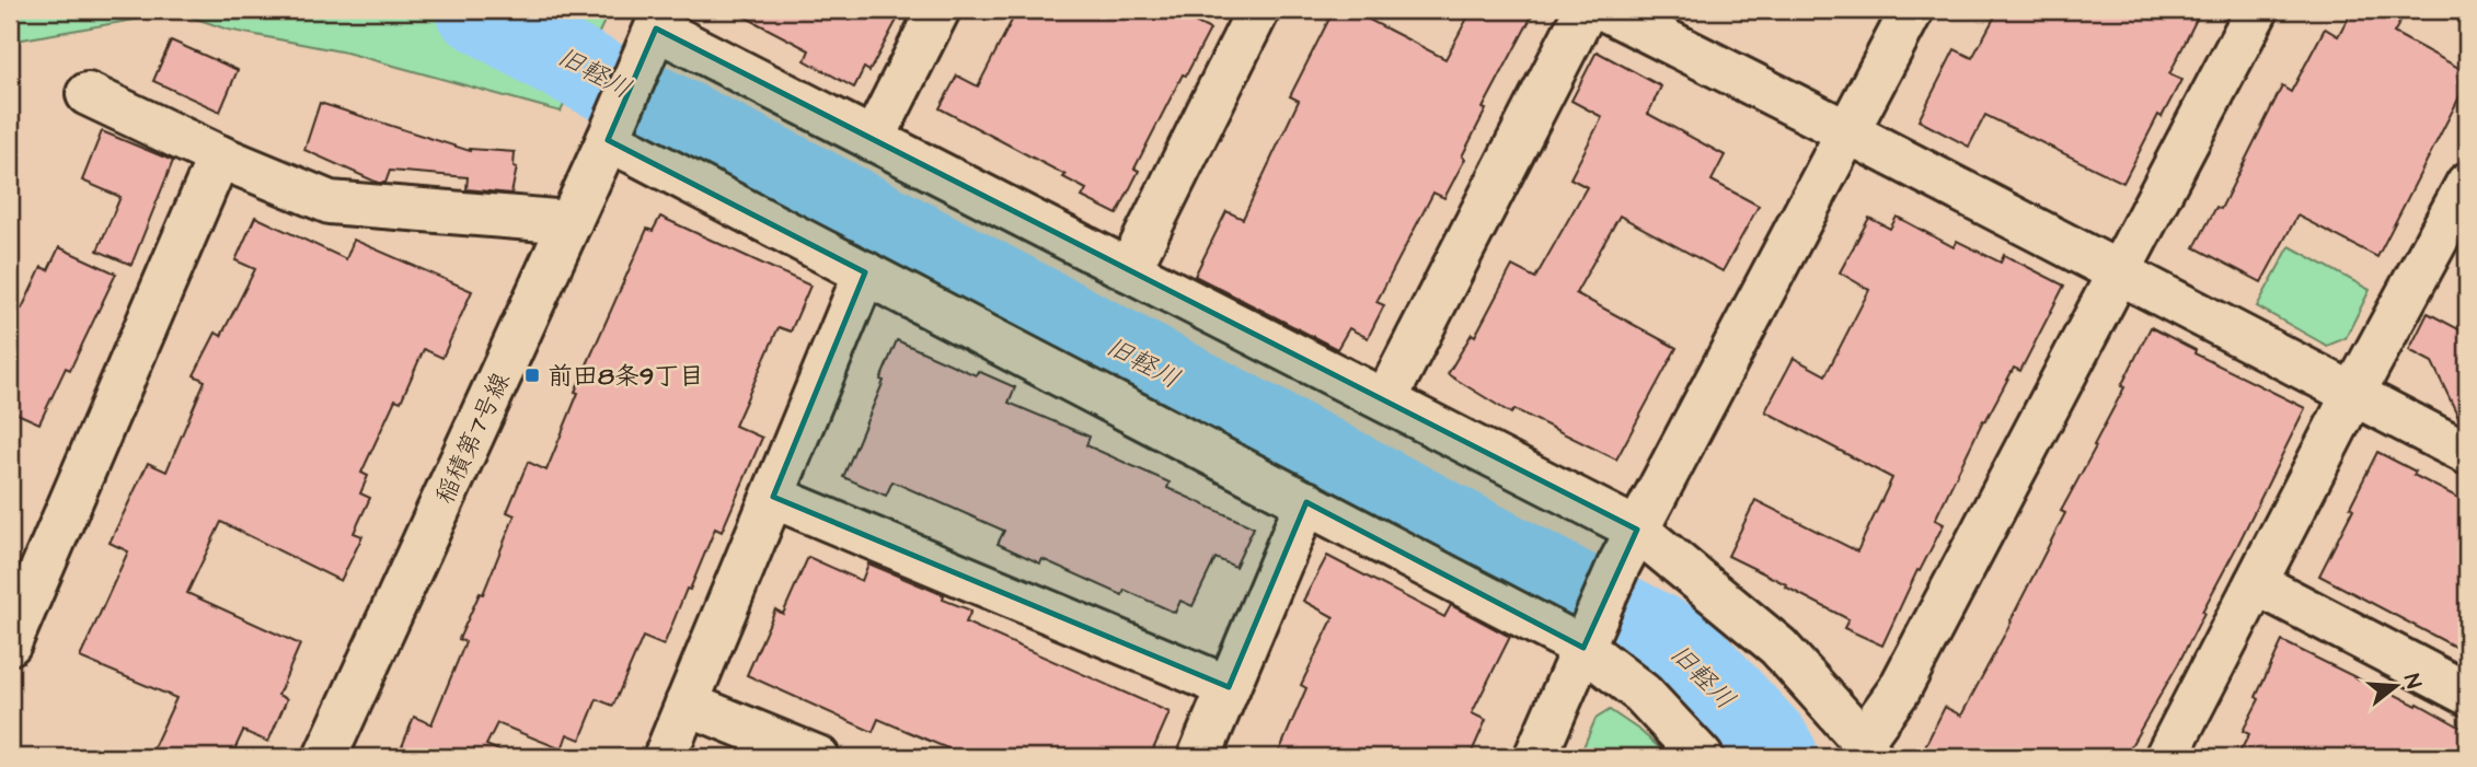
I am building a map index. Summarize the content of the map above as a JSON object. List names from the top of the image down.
{
  "streets": {
    "street": ["稲積第7号線"]
  },
  "water": ["旧軽川"],
  "places": {
    "transit": ["前田8条9丁目"]
  },
  "north": "right"
}
